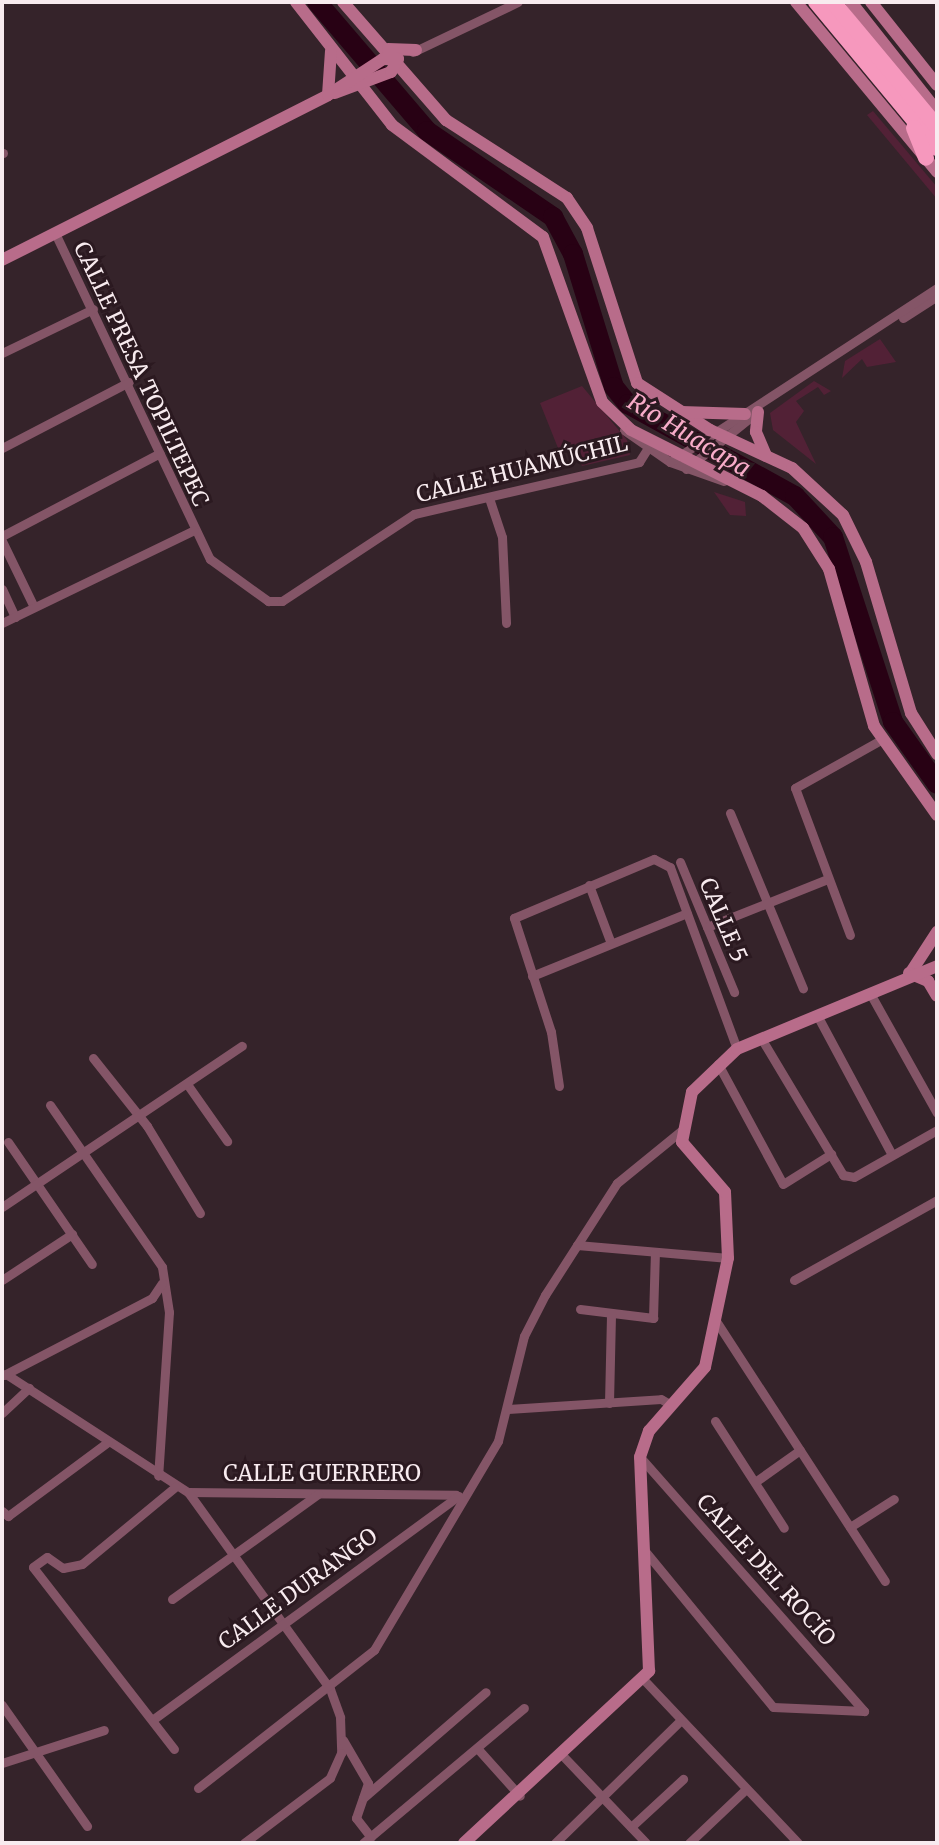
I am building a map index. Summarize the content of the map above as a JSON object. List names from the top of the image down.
{
  "streets": {
    "street": [
      "CALLE PRESA TOPILTEPEC",
      "CALLE HUAMÚCHIL",
      "CALLE 5",
      "CALLE GUERRERO",
      "CALLE DEL ROCÍO",
      "CALLE DURANGO"
    ]
  },
  "crossings": [
    ["CALLE PRESA TOPILTEPEC", "CALLE HUAMÚCHIL"],
    ["CALLE GUERRERO", "CALLE DURANGO"]
  ],
  "water": ["Río Huacapa"]
}
